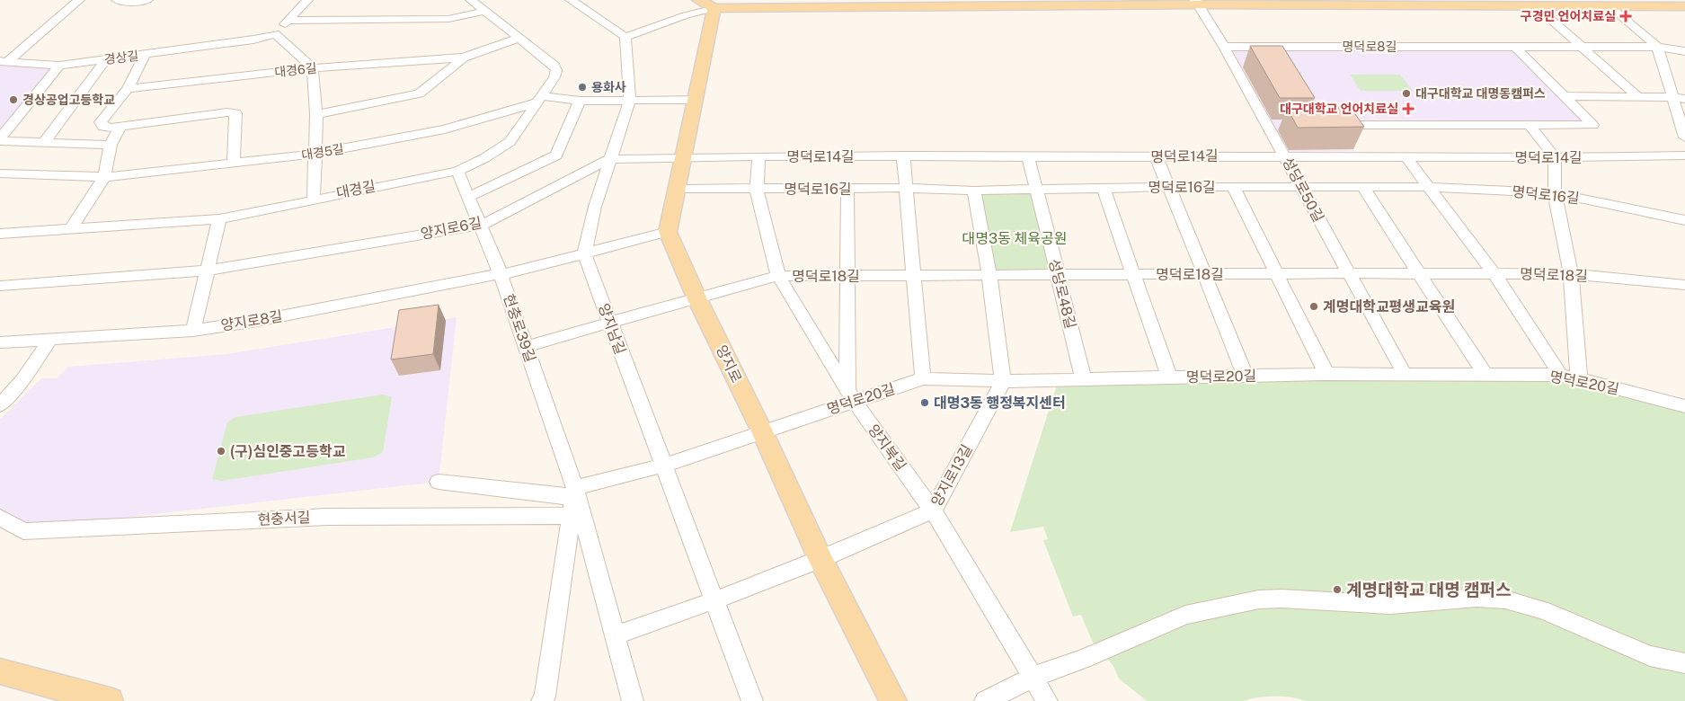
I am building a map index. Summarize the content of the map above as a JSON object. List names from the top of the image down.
{
  "streets": {
    "main road": ["양지로"],
    "street": [
      "명덕로8길",
      "경상길",
      "대경6길",
      "대경5길",
      "명덕로14길",
      "명덕로16길",
      "대경길",
      "성당로50길",
      "양지로6길",
      "명덕로18길",
      "성당로48길",
      "양지로8길",
      "현충로39길",
      "양지남길",
      "명덕로20길",
      "양지북길",
      "양지로13길",
      "현충서길"
    ]
  },
  "crossings": [
    ["명덕로8길", "성당로50길"],
    ["대경6길", "대경길"],
    ["대경5길", "대경길"],
    ["명덕로14길", "성당로50길"],
    ["명덕로14길", "양지로6길"],
    ["명덕로14길", "성당로48길"],
    ["명덕로14길", "양지북길"],
    ["명덕로16길", "성당로50길"],
    ["명덕로16길", "성당로48길"],
    ["명덕로16길", "양지북길"],
    ["대경길", "현충로39길"],
    ["성당로50길", "명덕로18길"],
    ["성당로50길", "명덕로20길"],
    ["양지로6길", "현충로39길"],
    ["명덕로18길", "성당로48길"],
    ["명덕로18길", "현충로39길"],
    ["명덕로18길", "양지남길"],
    ["명덕로18길", "양지로"],
    ["명덕로18길", "양지북길"],
    ["성당로48길", "명덕로20길"],
    ["양지로8길", "현충로39길"],
    ["양지로8길", "양지남길"],
    ["양지로8길", "양지로"],
    ["현충로39길", "명덕로20길"],
    ["현충로39길", "양지로13길"],
    ["현충로39길", "현충서길"],
    ["양지남길", "명덕로20길"],
    ["양지남길", "양지로13길"],
    ["양지로", "명덕로20길"],
    ["양지로", "양지로13길"],
    ["명덕로20길", "양지북길"],
    ["명덕로20길", "양지로13길"],
    ["명덕로20길", "현충서길"],
    ["양지북길", "양지로13길"]
  ],
  "parks": ["대명3동 체육공원"],
  "places": {
    "health": ["구경민 언어치료실", "대구대학교 언어치료실"],
    "other": [
      "용화사",
      "대구대학교 대명동캠퍼스",
      "경상공업고등학교",
      "계명대학교평생교육원",
      "대명3동 행정복지센터",
      "(구)심인중고등학교",
      "계명대학교 대명 캠퍼스"
    ]
  }
}
